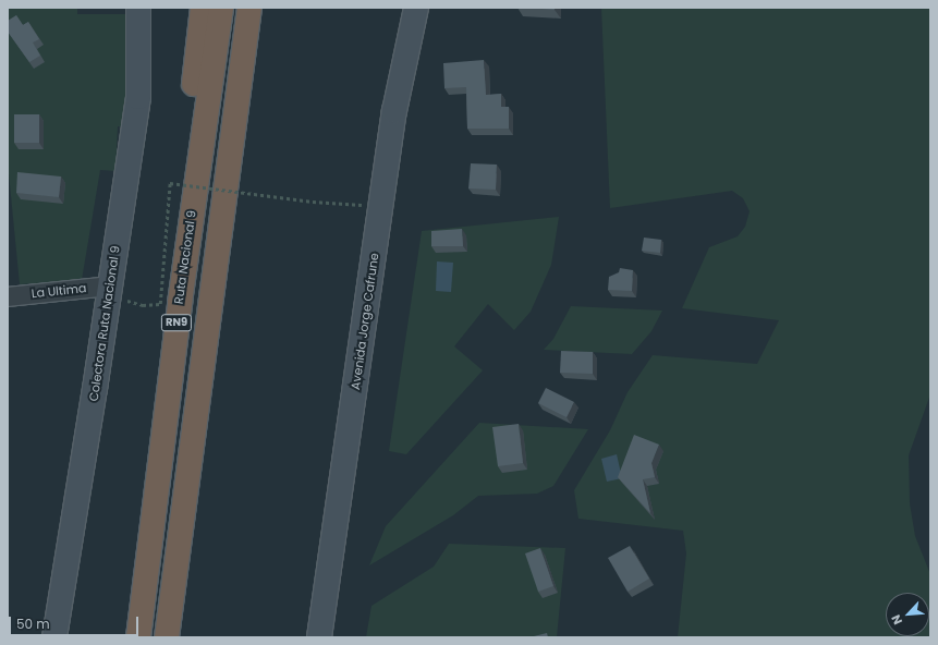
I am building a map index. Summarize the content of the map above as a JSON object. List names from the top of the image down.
{
  "streets": {
    "highway": ["Ruta Nacional 9", "RN9"],
    "street": ["La Ultima", "Avenida Jorge Cafrune", "Colectora Ruta Nacional 9"]
  },
  "crossings": [
    ["La Ultima", "Colectora Ruta Nacional 9"]
  ],
  "scale_bar": "50 m",
  "north": "bottom left"
}
